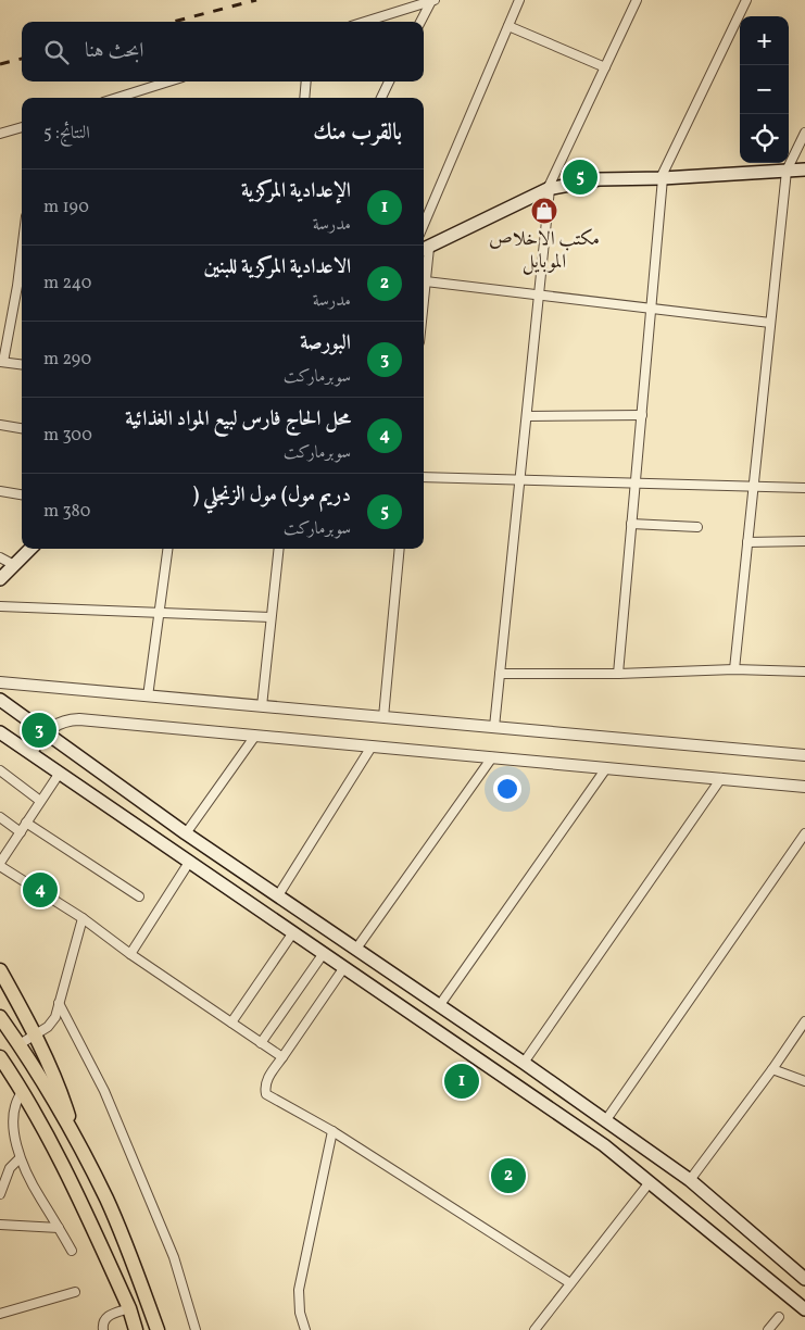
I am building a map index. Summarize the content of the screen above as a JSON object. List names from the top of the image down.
{
  "places": {
    "shop": ["مكتب الاخلاص الموبايل"]
  },
  "page": {
    "map_buttons": ["+", "−"],
    "search": "ابحث هنا",
    "heading": ["بالقرب منك", "النتائج: 5"],
    "pins": [
      "5",
      "3",
      "4",
      "1",
      "2"
    ],
    "list": [
      {
        "mark": "1",
        "name": "الإعدادية المركزية",
        "note": "مدرسة",
        "value": "190 m"
      },
      {
        "mark": "2",
        "name": "الاعدادية المركزية للبنين",
        "note": "مدرسة",
        "value": "240 m"
      },
      {
        "mark": "3",
        "name": "البورصة",
        "note": "سوبرماركت",
        "value": "290 m"
      },
      {
        "mark": "4",
        "name": "محل الحاج فارس لبيع المواد الغذائية",
        "note": "سوبرماركت",
        "value": "300 m"
      },
      {
        "mark": "5",
        "name": "دريم مول) مول الزنجلي (",
        "note": "سوبرماركت",
        "value": "380 m"
      }
    ]
  }
}
